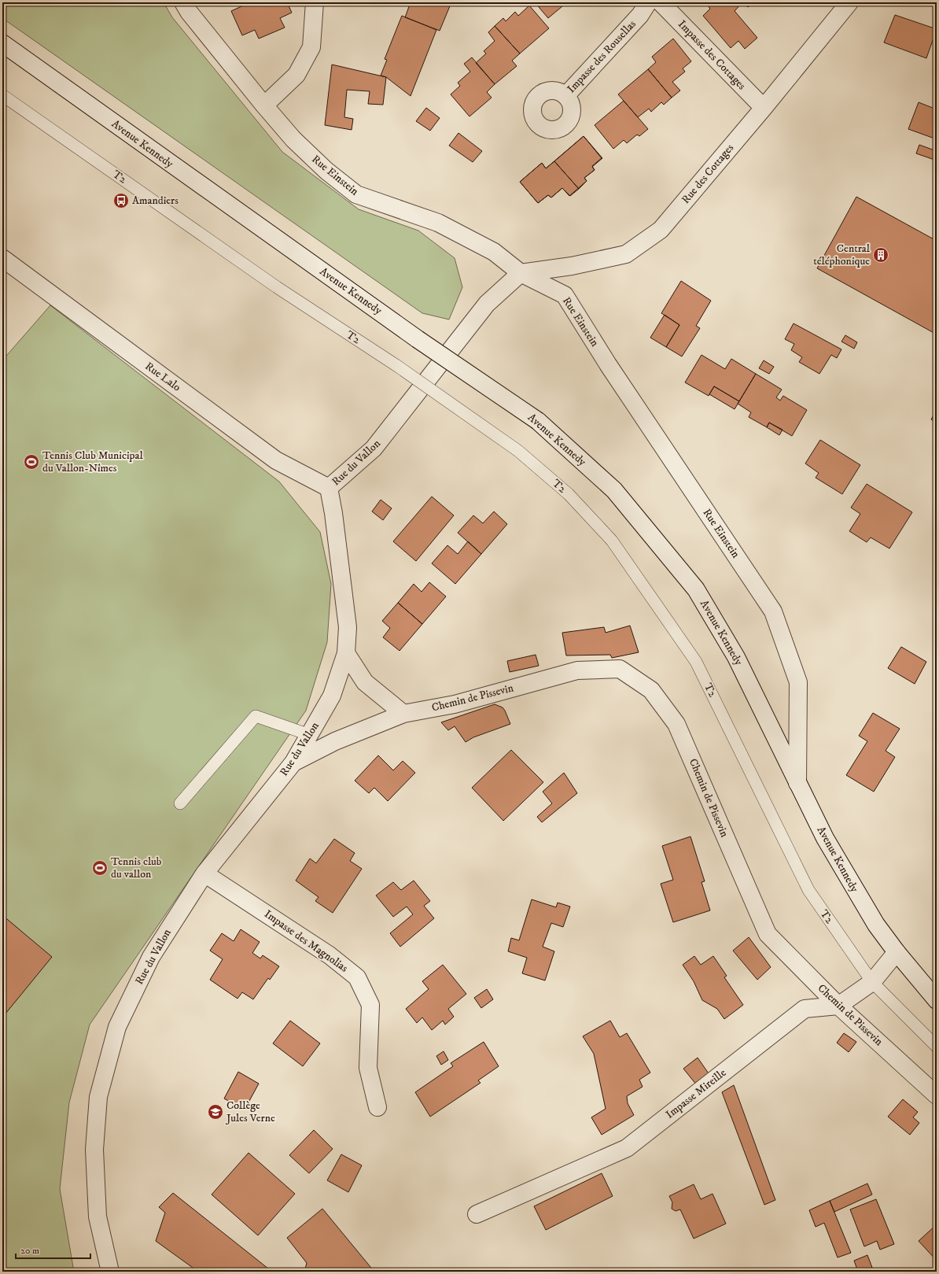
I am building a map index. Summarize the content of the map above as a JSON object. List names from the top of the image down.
{
  "streets": {
    "street": [
      "Impasse des Cottages",
      "Impasse des Rousellas",
      "Avenue Kennedy",
      "Rue des Cottages",
      "Rue Einstein",
      "Rue Lalo",
      "Rue du Vallon",
      "Chemin de Pissevin",
      "Impasse des Magnolias",
      "Impasse Mireille"
    ],
    "lane": ["T2"]
  },
  "crossings": [
    ["Impasse des Cottages", "Rue des Cottages"],
    ["Avenue Kennedy", "Rue Einstein"],
    ["Avenue Kennedy", "Impasse Mireille"],
    ["Rue des Cottages", "Rue Einstein"],
    ["Rue des Cottages", "Rue du Vallon"],
    ["Rue Einstein", "Rue du Vallon"],
    ["T2", "Impasse Mireille"],
    ["Rue Lalo", "Rue du Vallon"],
    ["Rue du Vallon", "Chemin de Pissevin"],
    ["Rue du Vallon", "Impasse des Magnolias"],
    ["Chemin de Pissevin", "Impasse Mireille"]
  ],
  "places": {
    "bus stop": ["Amandiers"],
    "building": ["Central téléphonique"],
    "sports": ["Tennis Club Municipal du Vallon-Nîmes", "Tennis club du vallon"],
    "school or university": ["Collège Jules Verne"]
  },
  "scale_bar": "20 m"
}
